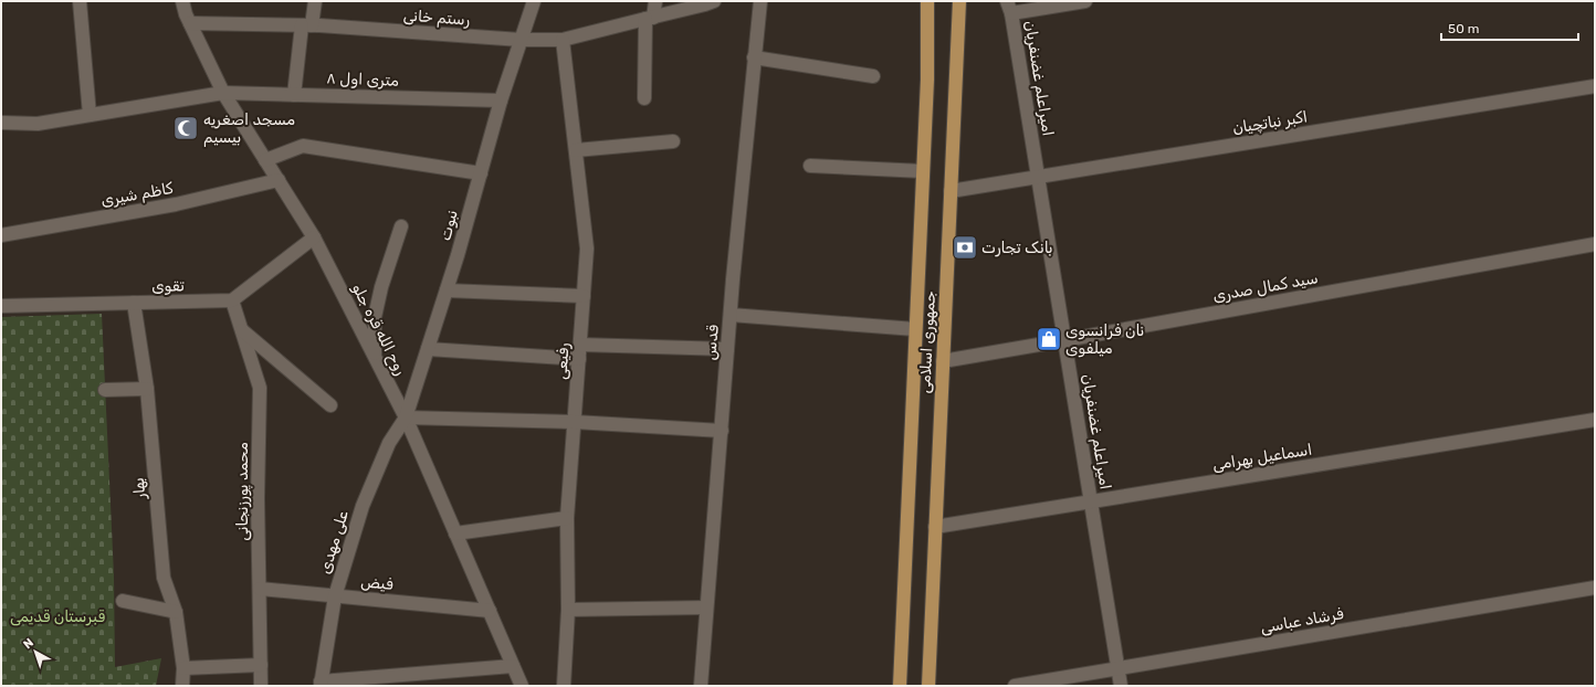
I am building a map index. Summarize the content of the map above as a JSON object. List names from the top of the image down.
{
  "streets": {
    "main road": ["جمهوری اسلامی"],
    "street": [
      "رستم خانی",
      "امیراعلم غضنفریان",
      "۸ متری اول",
      "اکبر نباتچیان",
      "کاظم شیری",
      "نبوت",
      "تقوی",
      "سید کمال صدری",
      "روح الله قره جلو",
      "قدس",
      "رفیعی",
      "اسماعیل بهرامی",
      "بهار",
      "محمد پورزنجانی",
      "علی مهدی",
      "فیض",
      "فرشاد عباسی"
    ]
  },
  "crossings": [
    ["رستم خانی", "نبوت"],
    ["رستم خانی", "روح الله قره جلو"],
    ["رستم خانی", "رفیعی"],
    ["امیراعلم غضنفریان", "اکبر نباتچیان"],
    ["امیراعلم غضنفریان", "سید کمال صدری"],
    ["امیراعلم غضنفریان", "اسماعیل بهرامی"],
    ["امیراعلم غضنفریان", "فرشاد عباسی"],
    ["۸ متری اول", "نبوت"],
    ["۸ متری اول", "روح الله قره جلو"],
    ["اکبر نباتچیان", "جمهوری اسلامی"],
    ["کاظم شیری", "روح الله قره جلو"],
    ["نبوت", "روح الله قره جلو"],
    ["نبوت", "علی مهدی"],
    ["تقوی", "بهار"],
    ["تقوی", "محمد پورزنجانی"],
    ["سید کمال صدری", "جمهوری اسلامی"],
    ["روح الله قره جلو", "علی مهدی"],
    ["روح الله قره جلو", "فیض"],
    ["جمهوری اسلامی", "اسماعیل بهرامی"],
    ["محمد پورزنجانی", "فیض"],
    ["علی مهدی", "فیض"]
  ],
  "parks": ["قبرستان قدیمى"],
  "places": {
    "mosque": ["مسجد اصغریه بیسیم"],
    "bank": ["بانک تجارت"],
    "shop": ["نان فرانسوی میلفوی"]
  },
  "scale_bar": "50 m",
  "north": "top left"
}
